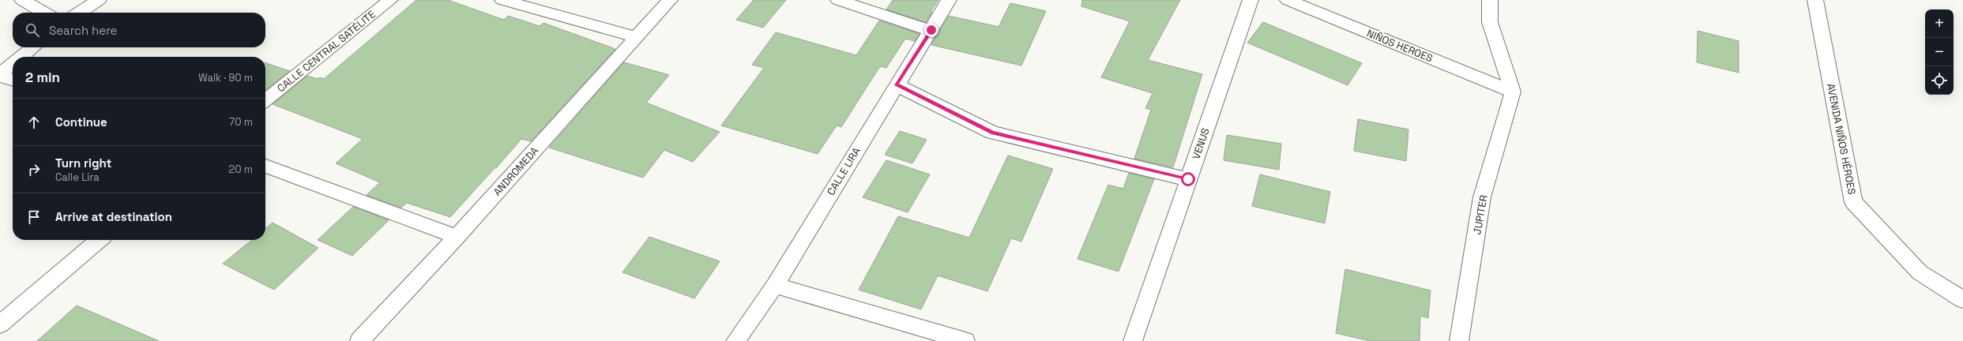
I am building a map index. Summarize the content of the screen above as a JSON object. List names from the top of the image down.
{
  "streets": {
    "street": [
      "NIÑOS HEROES",
      "CALLE CENTRAL SATÉLITE",
      "AVENIDA NIÑOS HÉROES",
      "VENUS",
      "ANDROMEDA",
      "CALLE LIRA",
      "JUPITER"
    ]
  },
  "crossings": [
    ["NIÑOS HEROES", "JUPITER"]
  ],
  "page": {
    "map_buttons": ["+", "−"],
    "search": "Search here",
    "heading": ["2 min", "Walk · 90 m"],
    "list": [
      ["Continue", "70 m"],
      ["Turn right", "Calle Lira", "20 m"],
      "Arrive at destination"
    ]
  }
}
